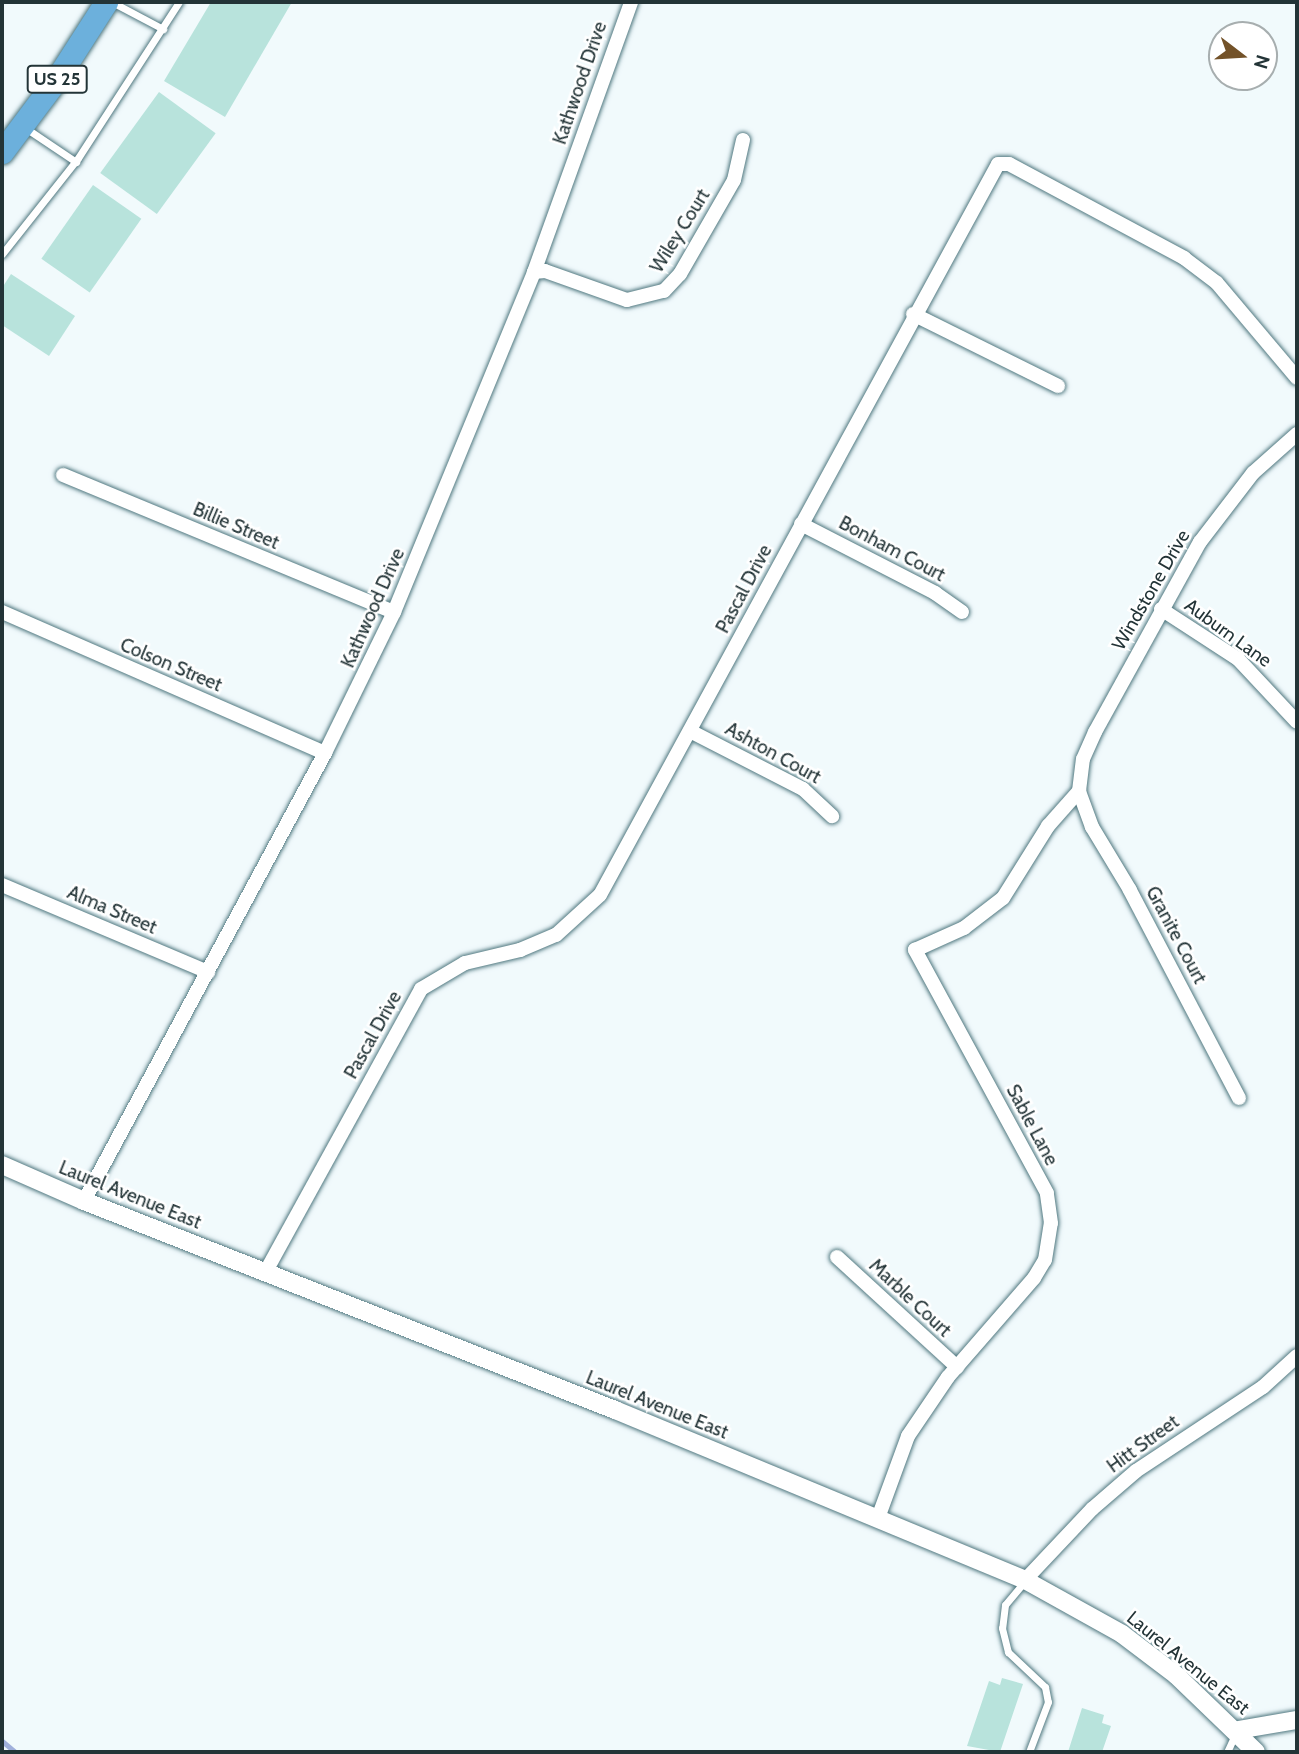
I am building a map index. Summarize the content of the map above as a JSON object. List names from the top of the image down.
{
  "streets": {
    "highway": ["US 25"],
    "street": [
      "Kathwood Drive",
      "Wiley Court",
      "Billie Street",
      "Bonham Court",
      "Pascal Drive",
      "Windstone Drive",
      "Auburn Lane",
      "Colson Street",
      "Ashton Court",
      "Alma Street",
      "Granite Court",
      "Sable Lane",
      "Laurel Avenue East",
      "Marble Court",
      "Hitt Street"
    ]
  },
  "crossings": [
    ["Kathwood Drive", "Wiley Court"],
    ["Kathwood Drive", "Billie Street"],
    ["Kathwood Drive", "Colson Street"],
    ["Kathwood Drive", "Alma Street"],
    ["Kathwood Drive", "Laurel Avenue East"],
    ["Bonham Court", "Pascal Drive"],
    ["Pascal Drive", "Ashton Court"],
    ["Pascal Drive", "Laurel Avenue East"],
    ["Windstone Drive", "Auburn Lane"],
    ["Windstone Drive", "Granite Court"],
    ["Windstone Drive", "Sable Lane"],
    ["Granite Court", "Sable Lane"],
    ["Sable Lane", "Laurel Avenue East"],
    ["Sable Lane", "Marble Court"],
    ["Laurel Avenue East", "Hitt Street"]
  ],
  "north": "right"
}
